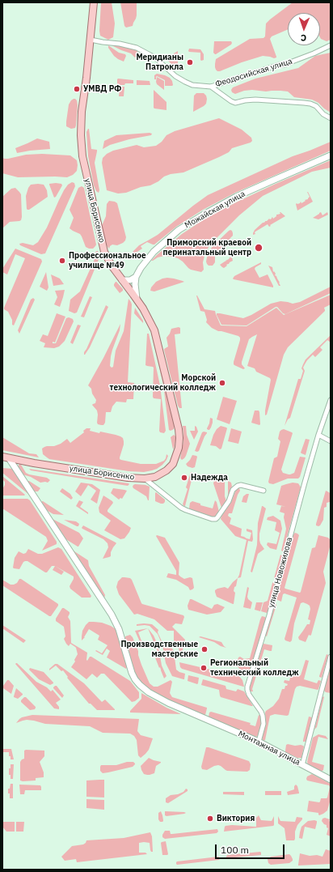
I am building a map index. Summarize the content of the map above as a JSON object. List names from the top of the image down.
{
  "streets": {
    "main road": ["Можайская улица", "улица Борисенко", "Монтажная улица"],
    "street": ["Феодосийская улица", "улица Новожилова"]
  },
  "crossings": [
    ["Феодосийская улица", "улица Борисенко"],
    ["улица Борисенко", "Монтажная улица"],
    ["улица Новожилова", "Монтажная улица"]
  ],
  "places": [
    "Меридианы Патрокла",
    "УМВД РФ",
    "Приморский краевой перинатальный центр",
    "Профессиональное училище №49",
    "Морской технологический колледж",
    "Надежда",
    "Производственные мастерские",
    "Региональный технический колледж",
    "Виктория"
  ],
  "scale_bar": "100 m",
  "north": "bottom"
}
